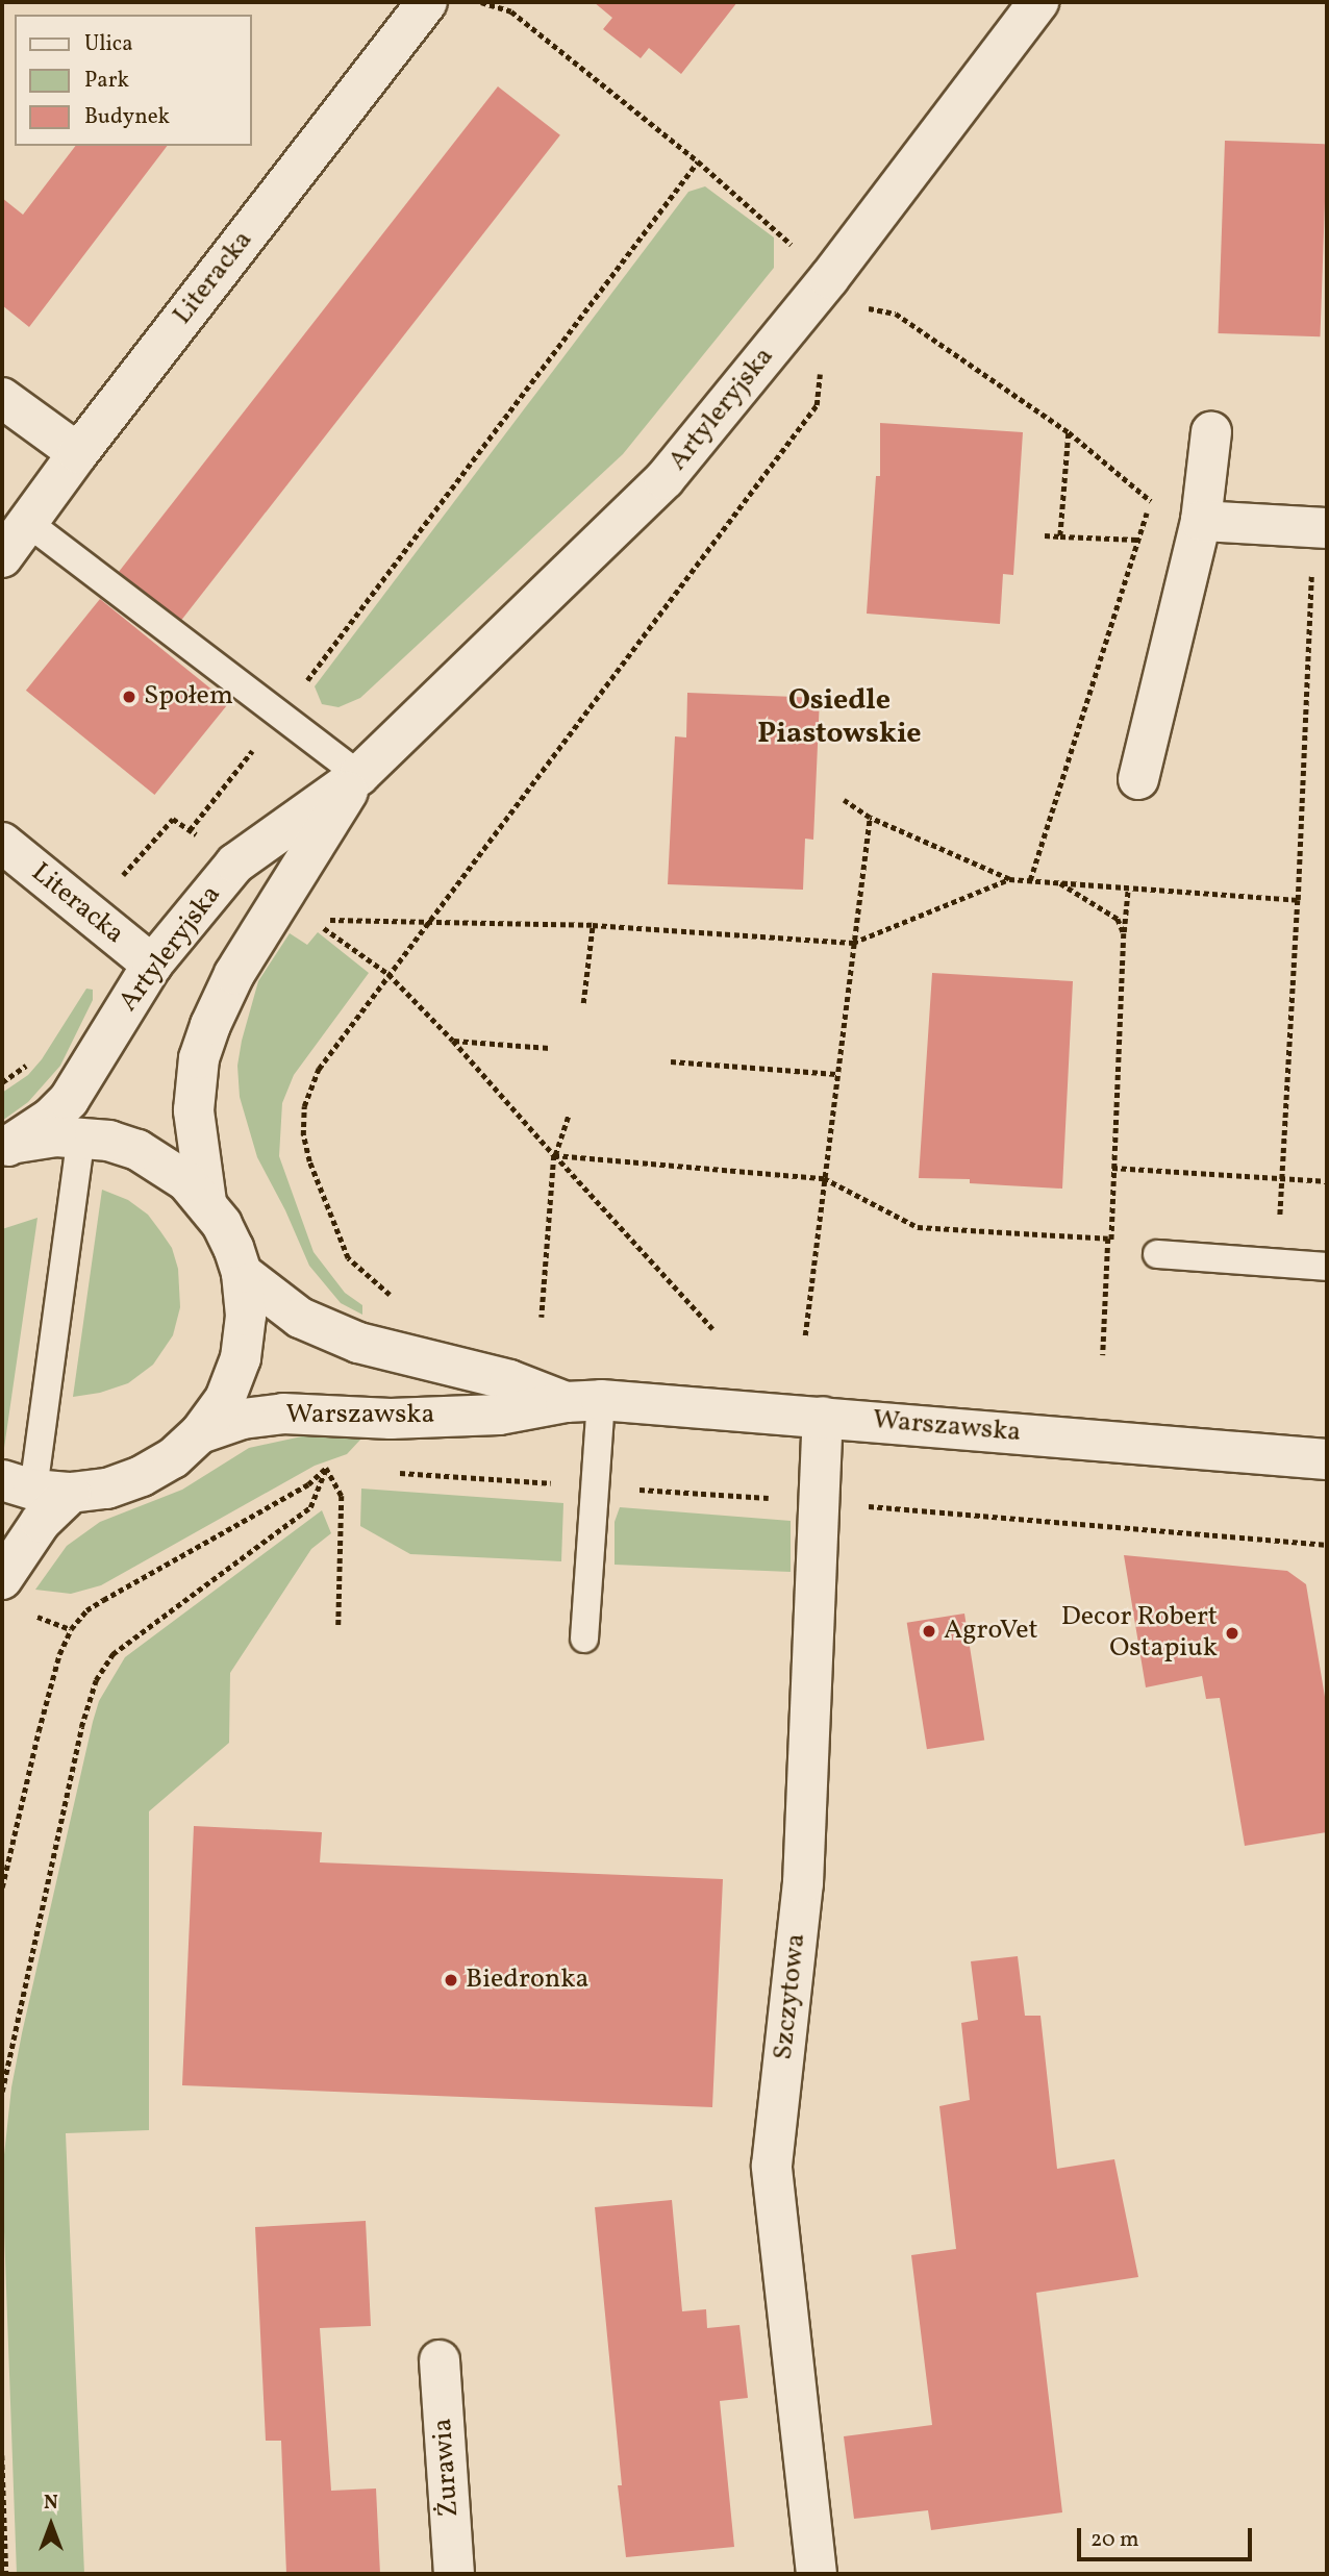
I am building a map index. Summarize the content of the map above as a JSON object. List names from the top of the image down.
{
  "streets": {
    "street": [
      "Literacka",
      "Artyleryjska",
      "Warszawska",
      "Szczytowa",
      "Żurawia"
    ]
  },
  "crossings": [
    ["Literacka", "Artyleryjska"],
    ["Warszawska", "Szczytowa"]
  ],
  "districts": ["Osiedle Piastowskie"],
  "places": [
    "Społem",
    "AgroVet",
    "Decor Robert Ostapiuk",
    "Biedronka"
  ],
  "legend": ["Ulica", "Park", "Budynek"],
  "scale_bar": "20 m",
  "north": "top"
}
